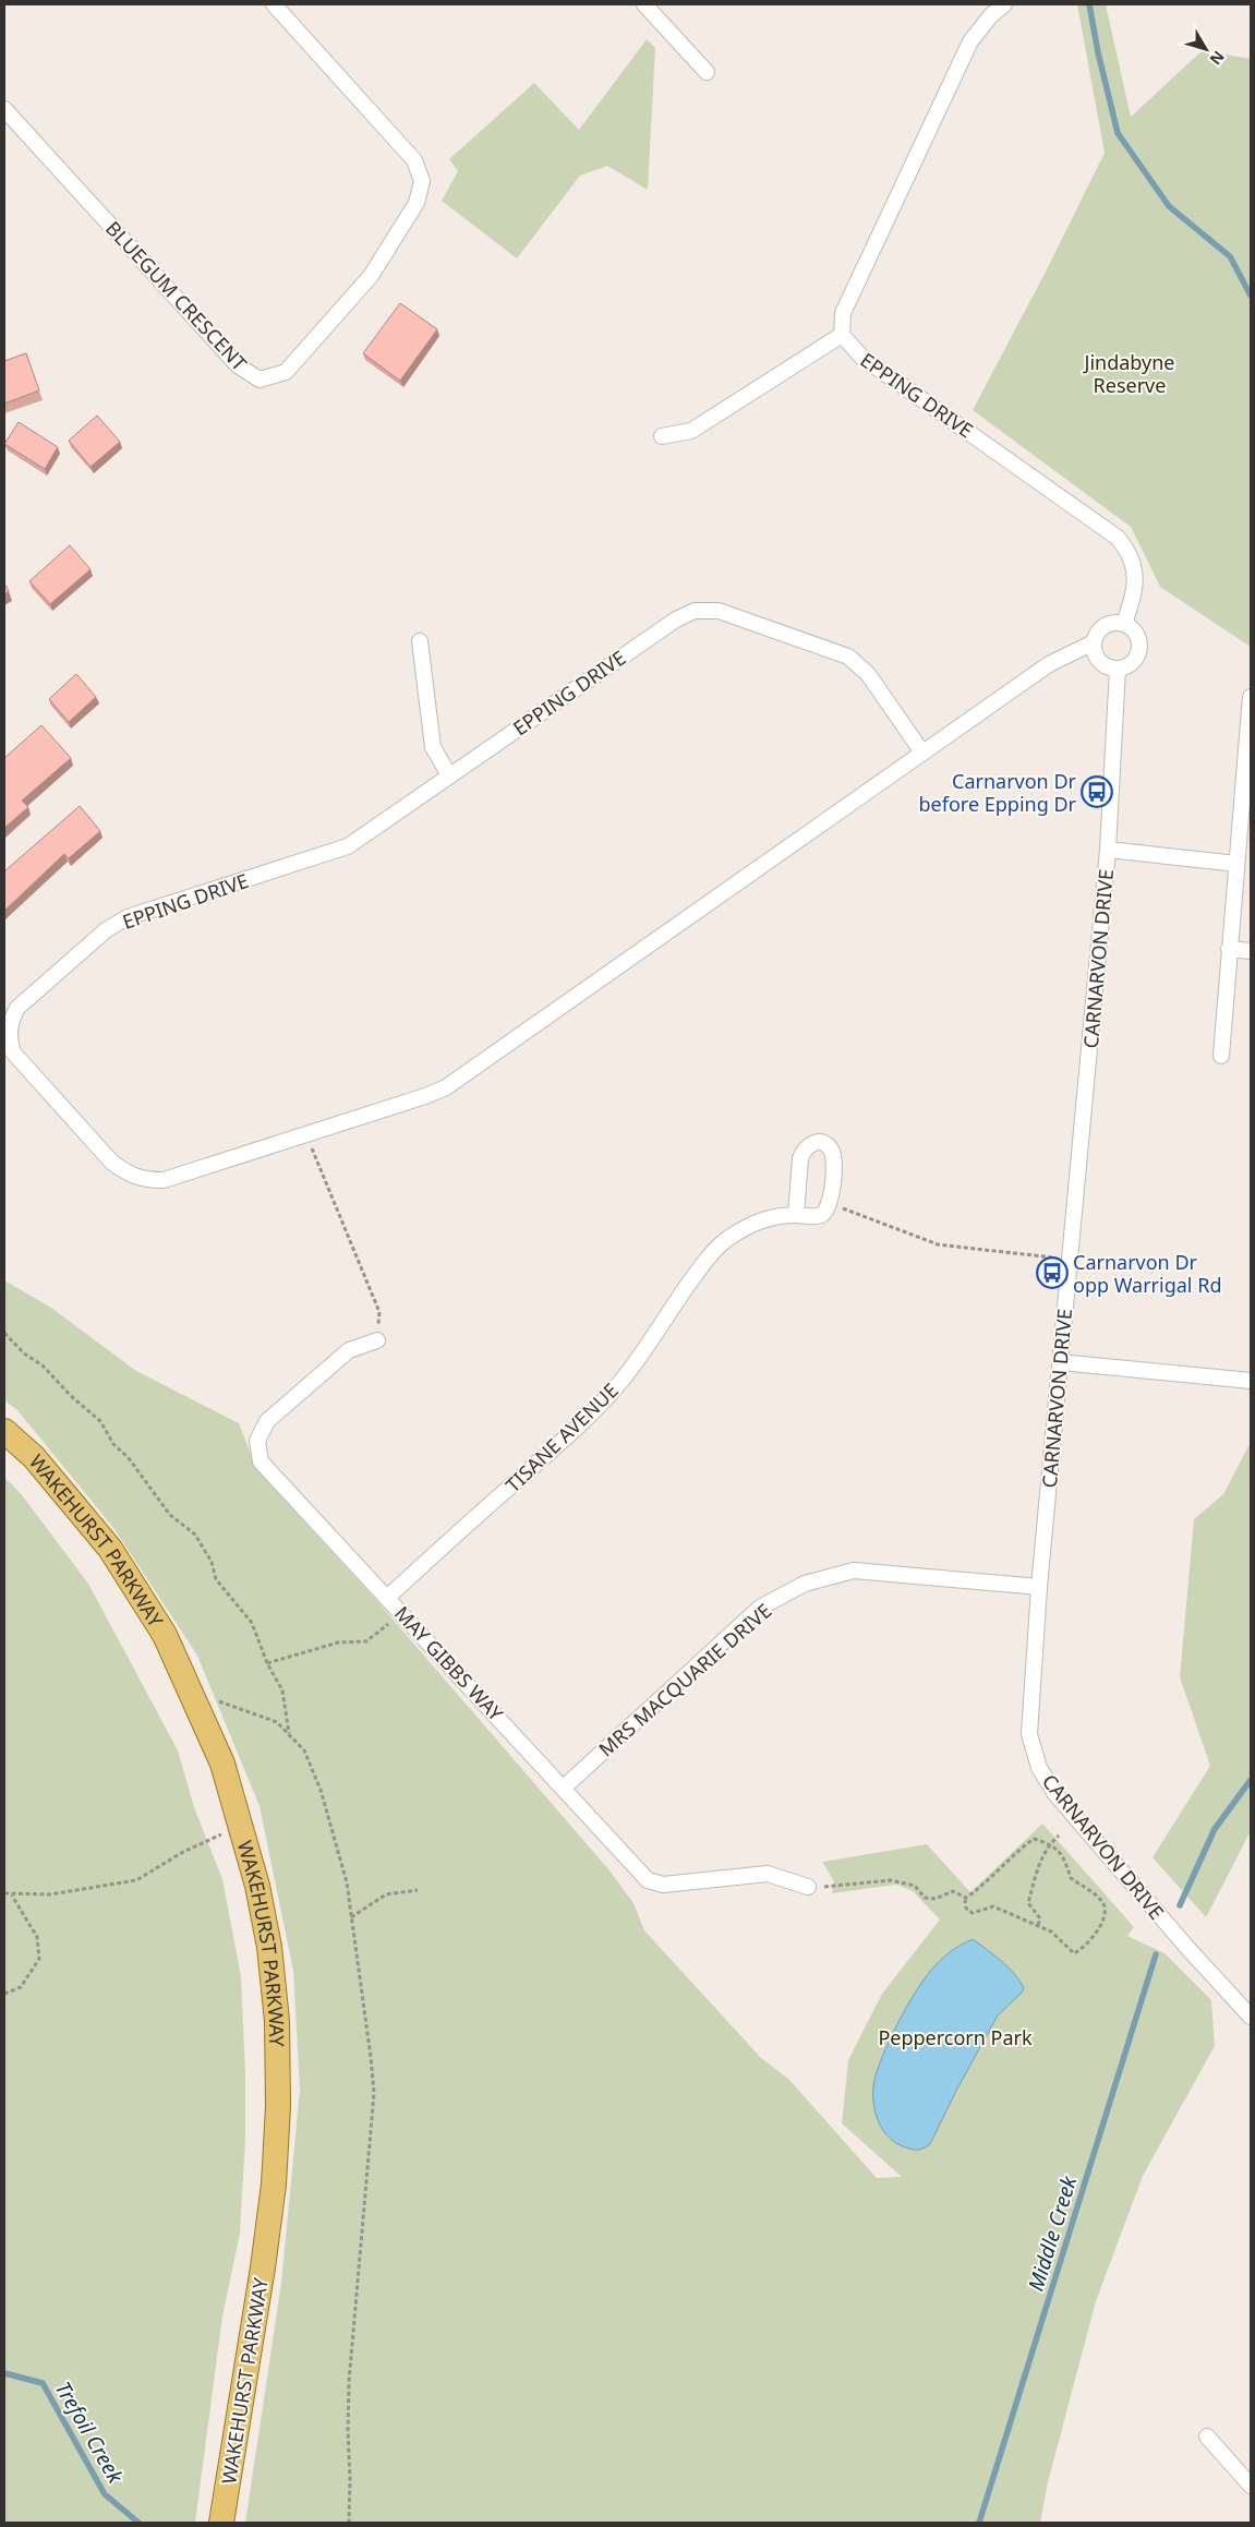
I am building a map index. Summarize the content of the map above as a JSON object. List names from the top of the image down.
{
  "streets": {
    "main road": ["WAKEHURST PARKWAY"],
    "street": [
      "BLUEGUM CRESCENT",
      "EPPING DRIVE",
      "CARNARVON DRIVE",
      "TISANE AVENUE",
      "MAY GIBBS WAY",
      "MRS MACQUARIE DRIVE"
    ]
  },
  "crossings": [
    ["EPPING DRIVE", "CARNARVON DRIVE"],
    ["CARNARVON DRIVE", "MRS MACQUARIE DRIVE"],
    ["TISANE AVENUE", "MAY GIBBS WAY"],
    ["MAY GIBBS WAY", "MRS MACQUARIE DRIVE"]
  ],
  "water": ["Middle Creek", "Trefoil Creek"],
  "parks": ["Jindabyne Reserve", "Peppercorn Park"],
  "places": {
    "bus stop": ["Carnarvon Dr before Epping Dr", "Carnarvon Dr opp Warrigal Rd"]
  },
  "north": "bottom right"
}
